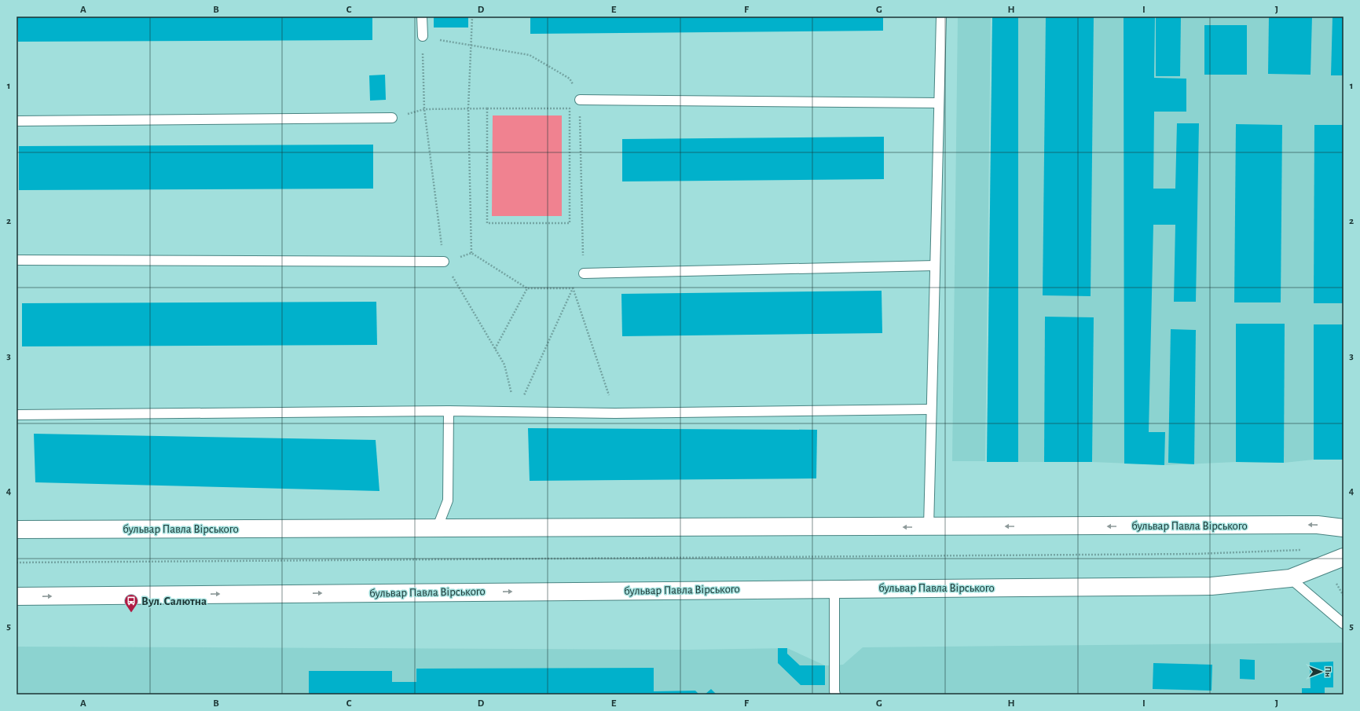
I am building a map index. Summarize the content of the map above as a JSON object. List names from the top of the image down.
{
  "streets": {
    "street": ["бульвар Павла Вірського"]
  },
  "places": {
    "bus stop": ["Вул. Салютна"]
  },
  "north": "right",
  "grid": {
    "columns": [
      "A",
      "B",
      "C",
      "D",
      "E",
      "F",
      "G",
      "H",
      "I",
      "J"
    ],
    "rows": [
      "1",
      "2",
      "3",
      "4",
      "5"
    ]
  }
}
